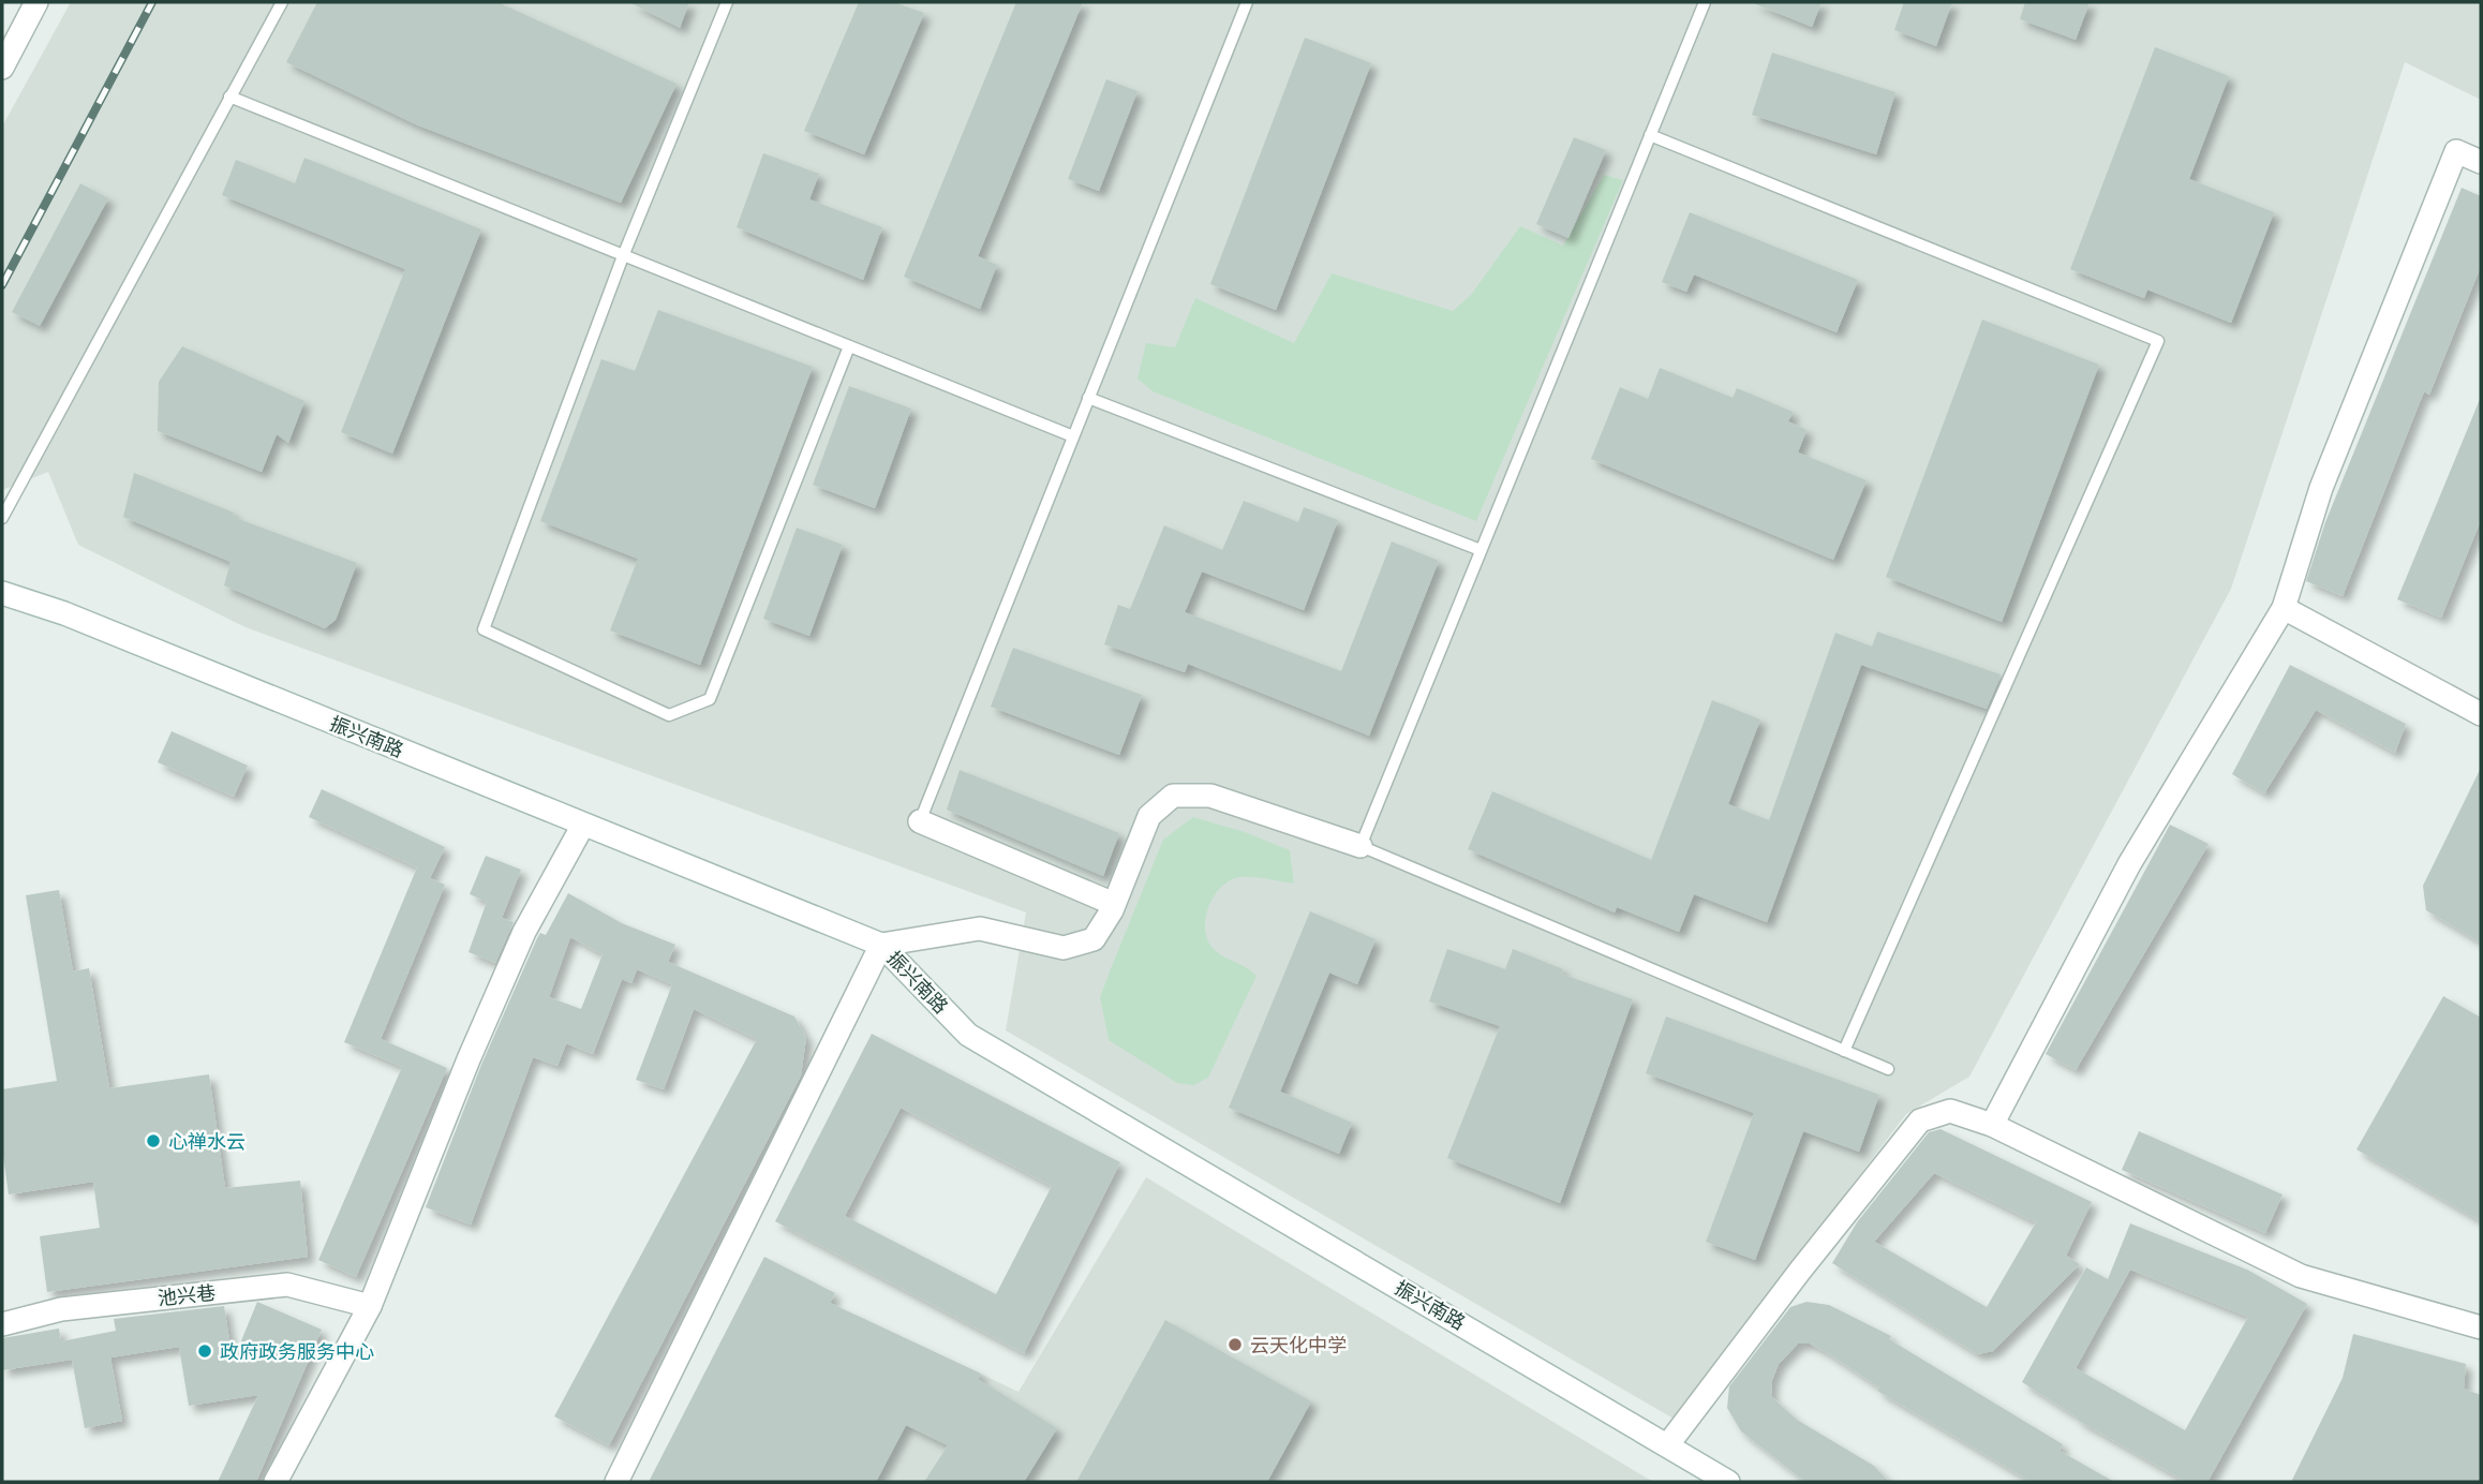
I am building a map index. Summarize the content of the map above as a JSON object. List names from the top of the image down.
{
  "streets": {
    "street": ["振兴南路", "池兴巷"]
  },
  "places": ["心禅水云", "云天化中学", "政府政务服务中心"]
}
